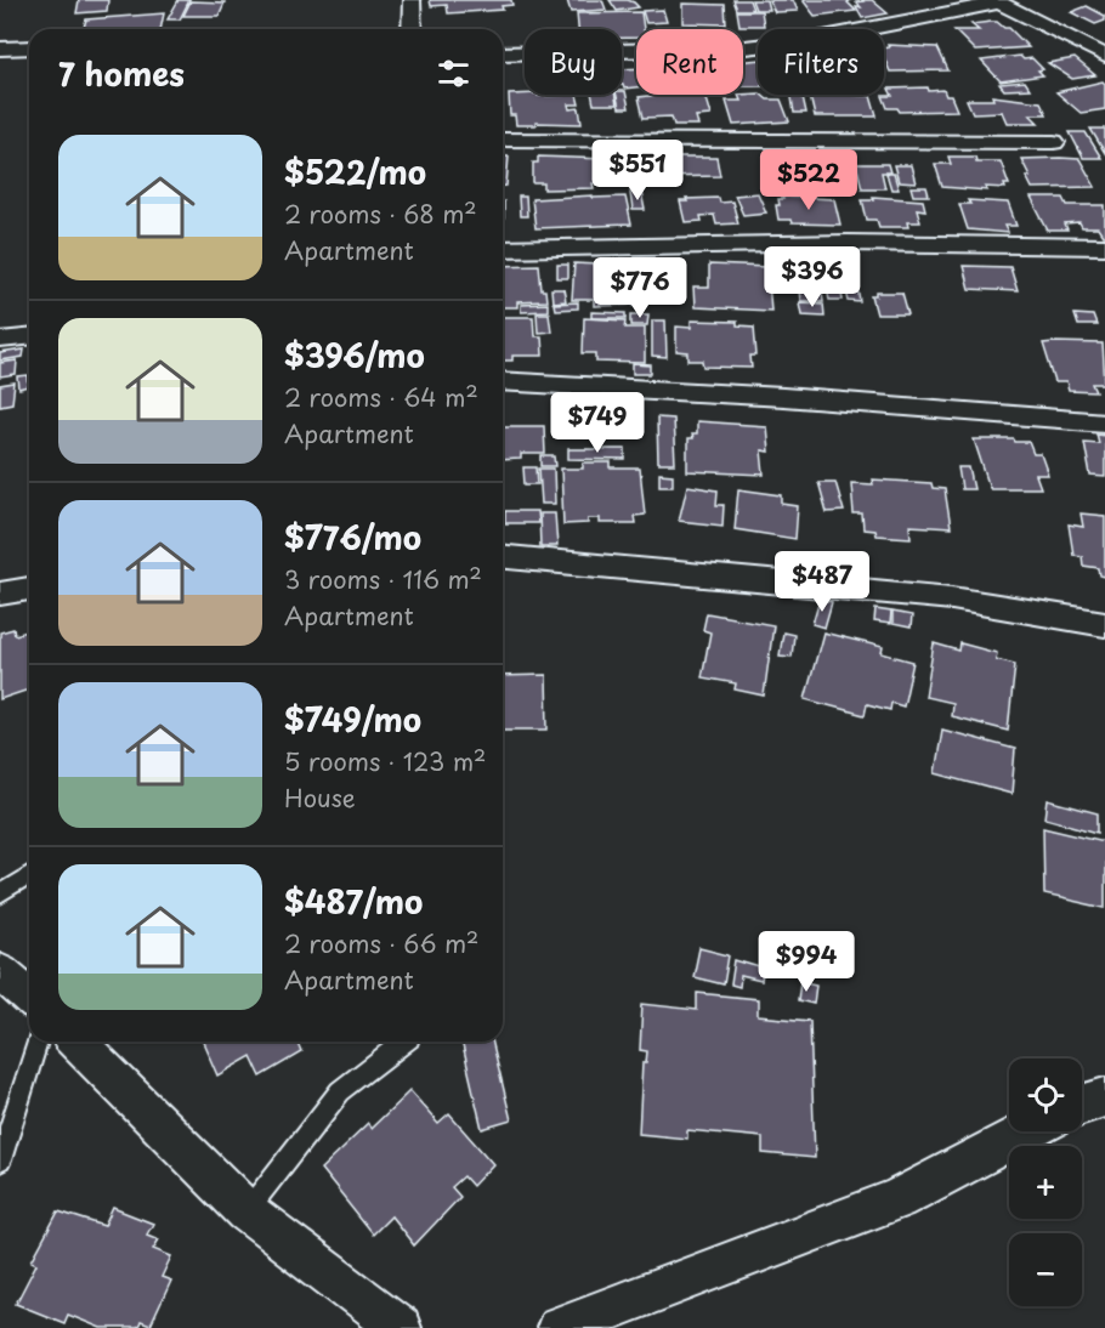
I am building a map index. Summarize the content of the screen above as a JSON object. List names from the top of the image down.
{
  "page": {
    "chip": ["Buy", "Rent", "Filters"],
    "heading": "7 homes",
    "list": [
      {
        "name": "$522/mo",
        "note": "2 rooms · 68 m² · Apartment"
      },
      {
        "name": "$396/mo",
        "note": "2 rooms · 64 m² · Apartment"
      },
      {
        "name": "$776/mo",
        "note": "3 rooms · 116 m² · Apartment"
      },
      {
        "name": "$749/mo",
        "note": "5 rooms · 123 m² · House"
      },
      {
        "name": "$487/mo",
        "note": "2 rooms · 66 m² · Apartment"
      }
    ],
    "price": [
      "$551",
      "$522",
      "$396",
      "$776",
      "$749",
      "$487",
      "$994"
    ],
    "map_buttons": ["+", "−"]
  }
}
